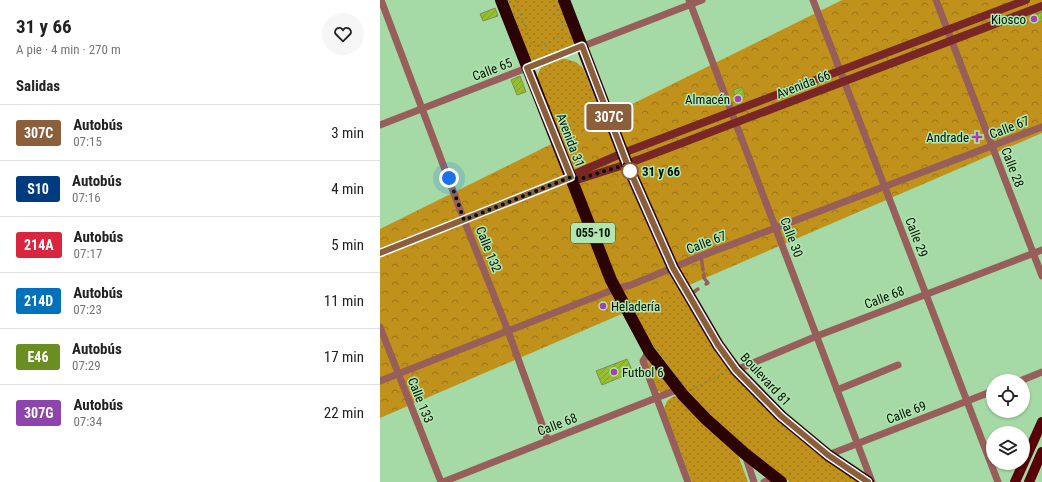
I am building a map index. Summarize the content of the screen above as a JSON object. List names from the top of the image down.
{
  "streets": {
    "highway": ["Avenida 31", "055-10", "Boulevard 81"],
    "main road": ["Avenida 66"],
    "street": [
      "Calle 65",
      "Calle 67",
      "Calle 28",
      "Calle 30",
      "Calle 29",
      "Calle 132",
      "Calle 68",
      "Calle 133",
      "Calle 69"
    ]
  },
  "crossings": [
    ["Calle 65", "Avenida 31"],
    ["Calle 65", "Calle 30"],
    ["Calle 65", "Calle 132"],
    ["Avenida 66", "Avenida 31"],
    ["Avenida 66", "Calle 28"],
    ["Avenida 66", "Calle 30"],
    ["Avenida 66", "Calle 29"],
    ["Avenida 66", "Calle 132"],
    ["Calle 67", "Avenida 31"],
    ["Calle 67", "Calle 28"],
    ["Calle 67", "055-10"],
    ["Calle 67", "Calle 30"],
    ["Calle 67", "Calle 29"],
    ["Calle 67", "Calle 132"],
    ["Calle 67", "Boulevard 81"],
    ["Calle 67", "Calle 133"],
    ["Avenida 31", "055-10"],
    ["Calle 28", "Calle 68"],
    ["055-10", "Calle 68"],
    ["Calle 30", "Calle 68"],
    ["Calle 30", "Calle 69"],
    ["Calle 29", "Calle 68"],
    ["Calle 29", "Calle 69"],
    ["Calle 132", "Calle 68"],
    ["Calle 68", "Boulevard 81"],
    ["Calle 68", "Calle 133"],
    ["Boulevard 81", "Calle 69"]
  ],
  "places": {
    "other": [
      "Kiosco",
      "Almacén",
      "31 y 66",
      "Heladería",
      "Futbol 6"
    ],
    "health": ["Andrade"]
  },
  "lines": ["bus line 307C"],
  "page": {
    "heading": [
      ["31 y 66", "A pie · 4 min · 270 m"],
      "Salidas"
    ],
    "on_map": "307C",
    "list": [
      {
        "mark": "307C",
        "name": "Autobús",
        "note": "07:15",
        "value": "3 min"
      },
      {
        "mark": "S10",
        "name": "Autobús",
        "note": "07:16",
        "value": "4 min"
      },
      {
        "mark": "214A",
        "name": "Autobús",
        "note": "07:17",
        "value": "5 min"
      },
      {
        "mark": "214D",
        "name": "Autobús",
        "note": "07:23",
        "value": "11 min"
      },
      {
        "mark": "E46",
        "name": "Autobús",
        "note": "07:29",
        "value": "17 min"
      },
      {
        "mark": "307G",
        "name": "Autobús",
        "note": "07:34",
        "value": "22 min"
      }
    ]
  }
}
